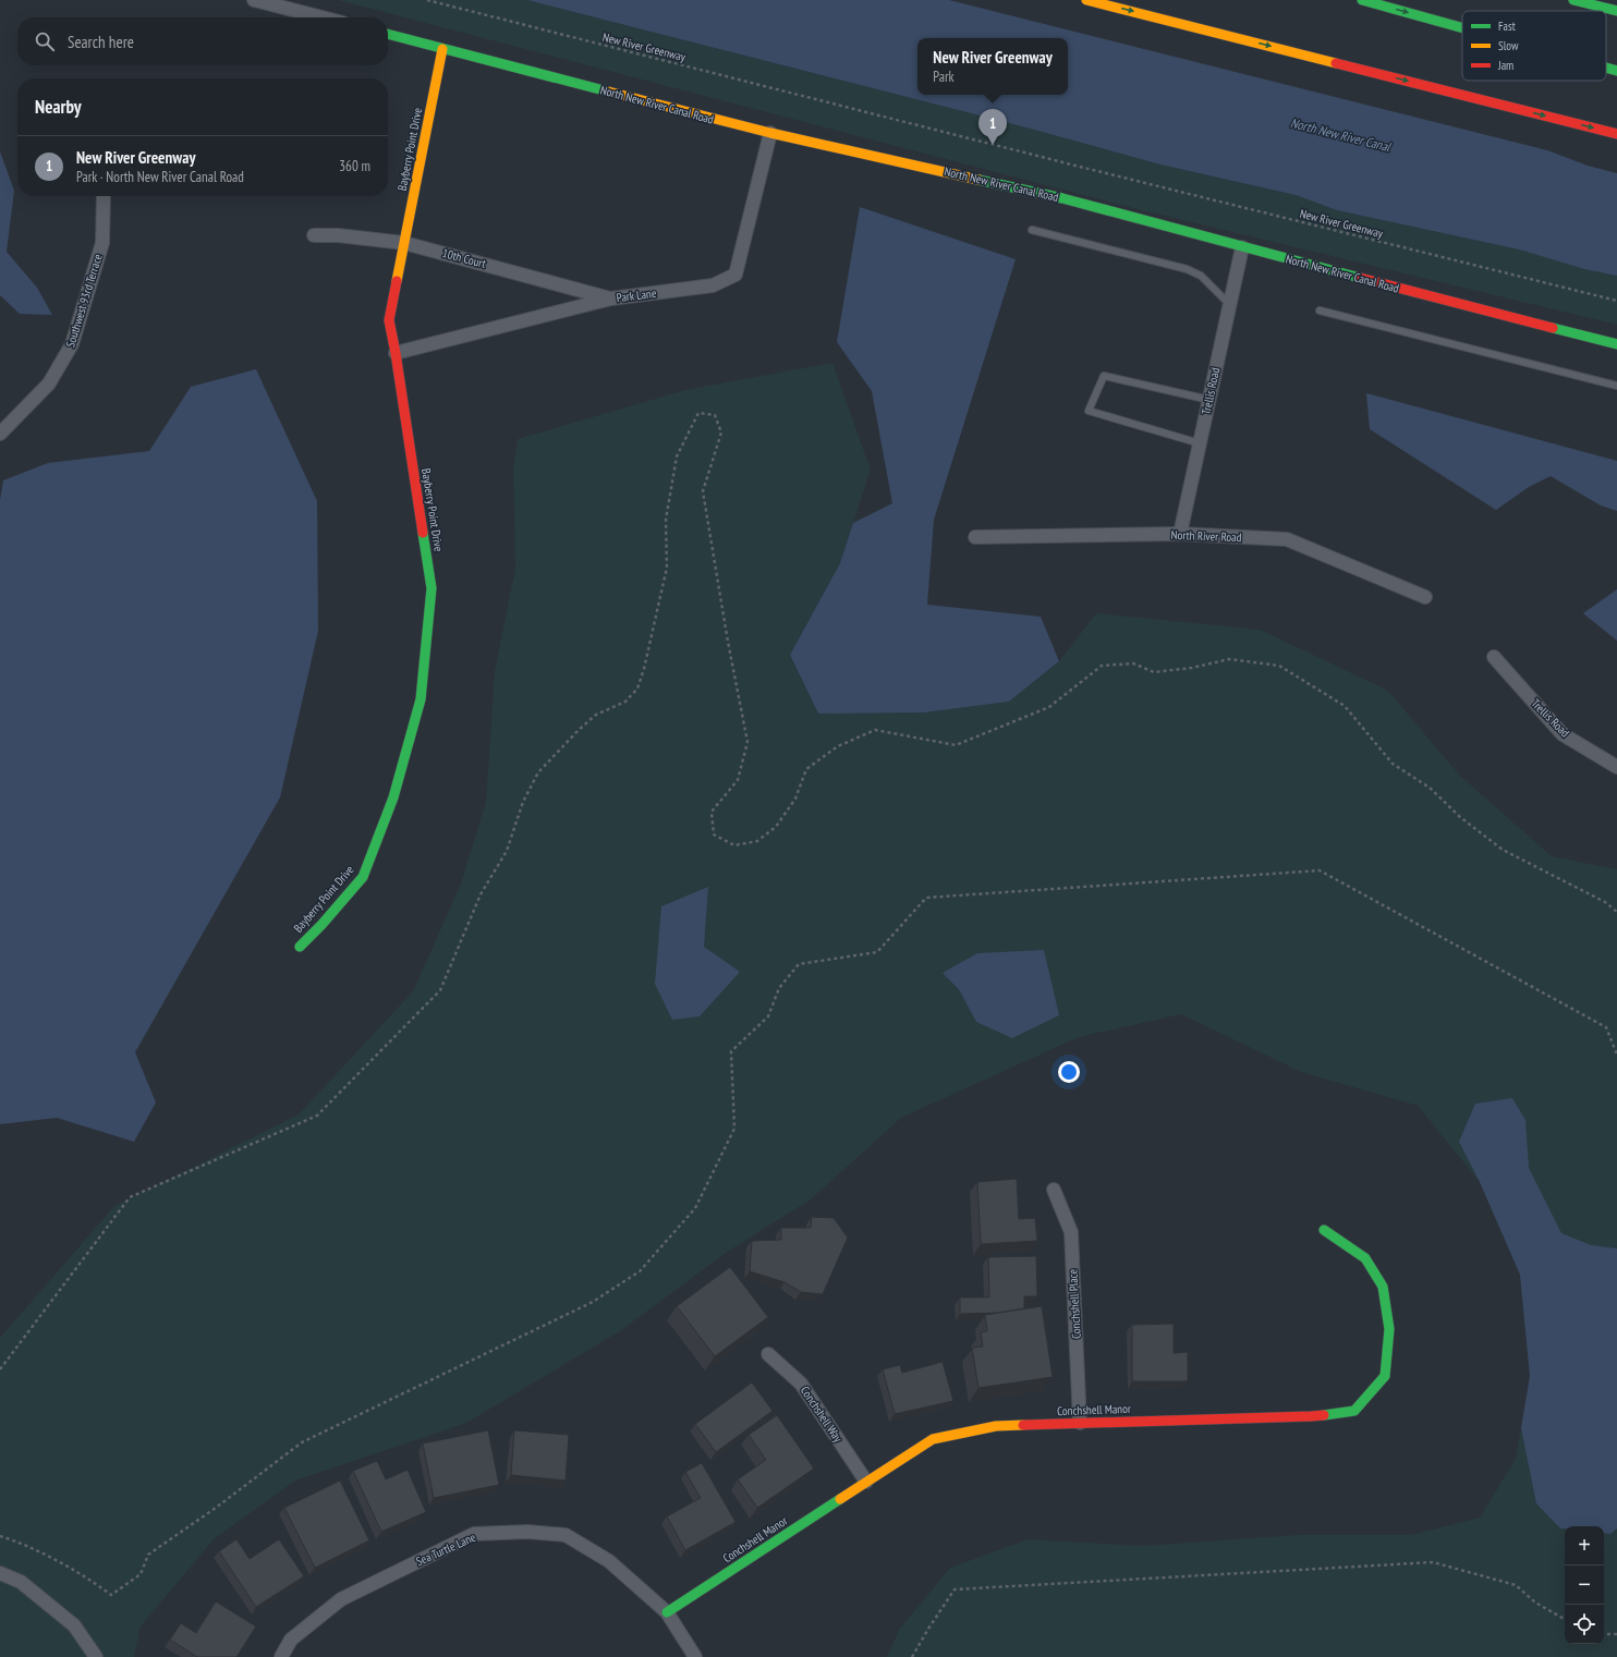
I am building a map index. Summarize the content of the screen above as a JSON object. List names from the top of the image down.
{
  "streets": {
    "main road": ["North New River Canal Road", "Bayberry Point Drive", "Conchshell Manor"],
    "street": [
      "10th Court",
      "Park Lane",
      "Southwest 93rd Terrace",
      "Trellis Road",
      "North River Road",
      "Conchshell Place",
      "Conchshell Way",
      "Sea Turtle Lane"
    ],
    "path": ["New River Greenway"]
  },
  "crossings": [
    ["North New River Canal Road", "Bayberry Point Drive"],
    ["North New River Canal Road", "Park Lane"],
    ["North New River Canal Road", "Trellis Road"],
    ["Bayberry Point Drive", "10th Court"],
    ["Bayberry Point Drive", "Park Lane"],
    ["10th Court", "Park Lane"],
    ["Trellis Road", "North River Road"],
    ["Conchshell Place", "Conchshell Manor"],
    ["Conchshell Manor", "Conchshell Way"],
    ["Conchshell Manor", "Sea Turtle Lane"]
  ],
  "water": ["North New River Canal"],
  "legend": ["Fast", "Slow", "Jam"],
  "page": {
    "search": "Search here",
    "popup": ["New River Greenway", "Park"],
    "heading": "Nearby",
    "pins": "1",
    "list": [
      {
        "mark": "1",
        "name": "New River Greenway",
        "note": "Park · North New River Canal Road",
        "value": "360 m"
      }
    ],
    "map_buttons": ["+", "−"]
  }
}
